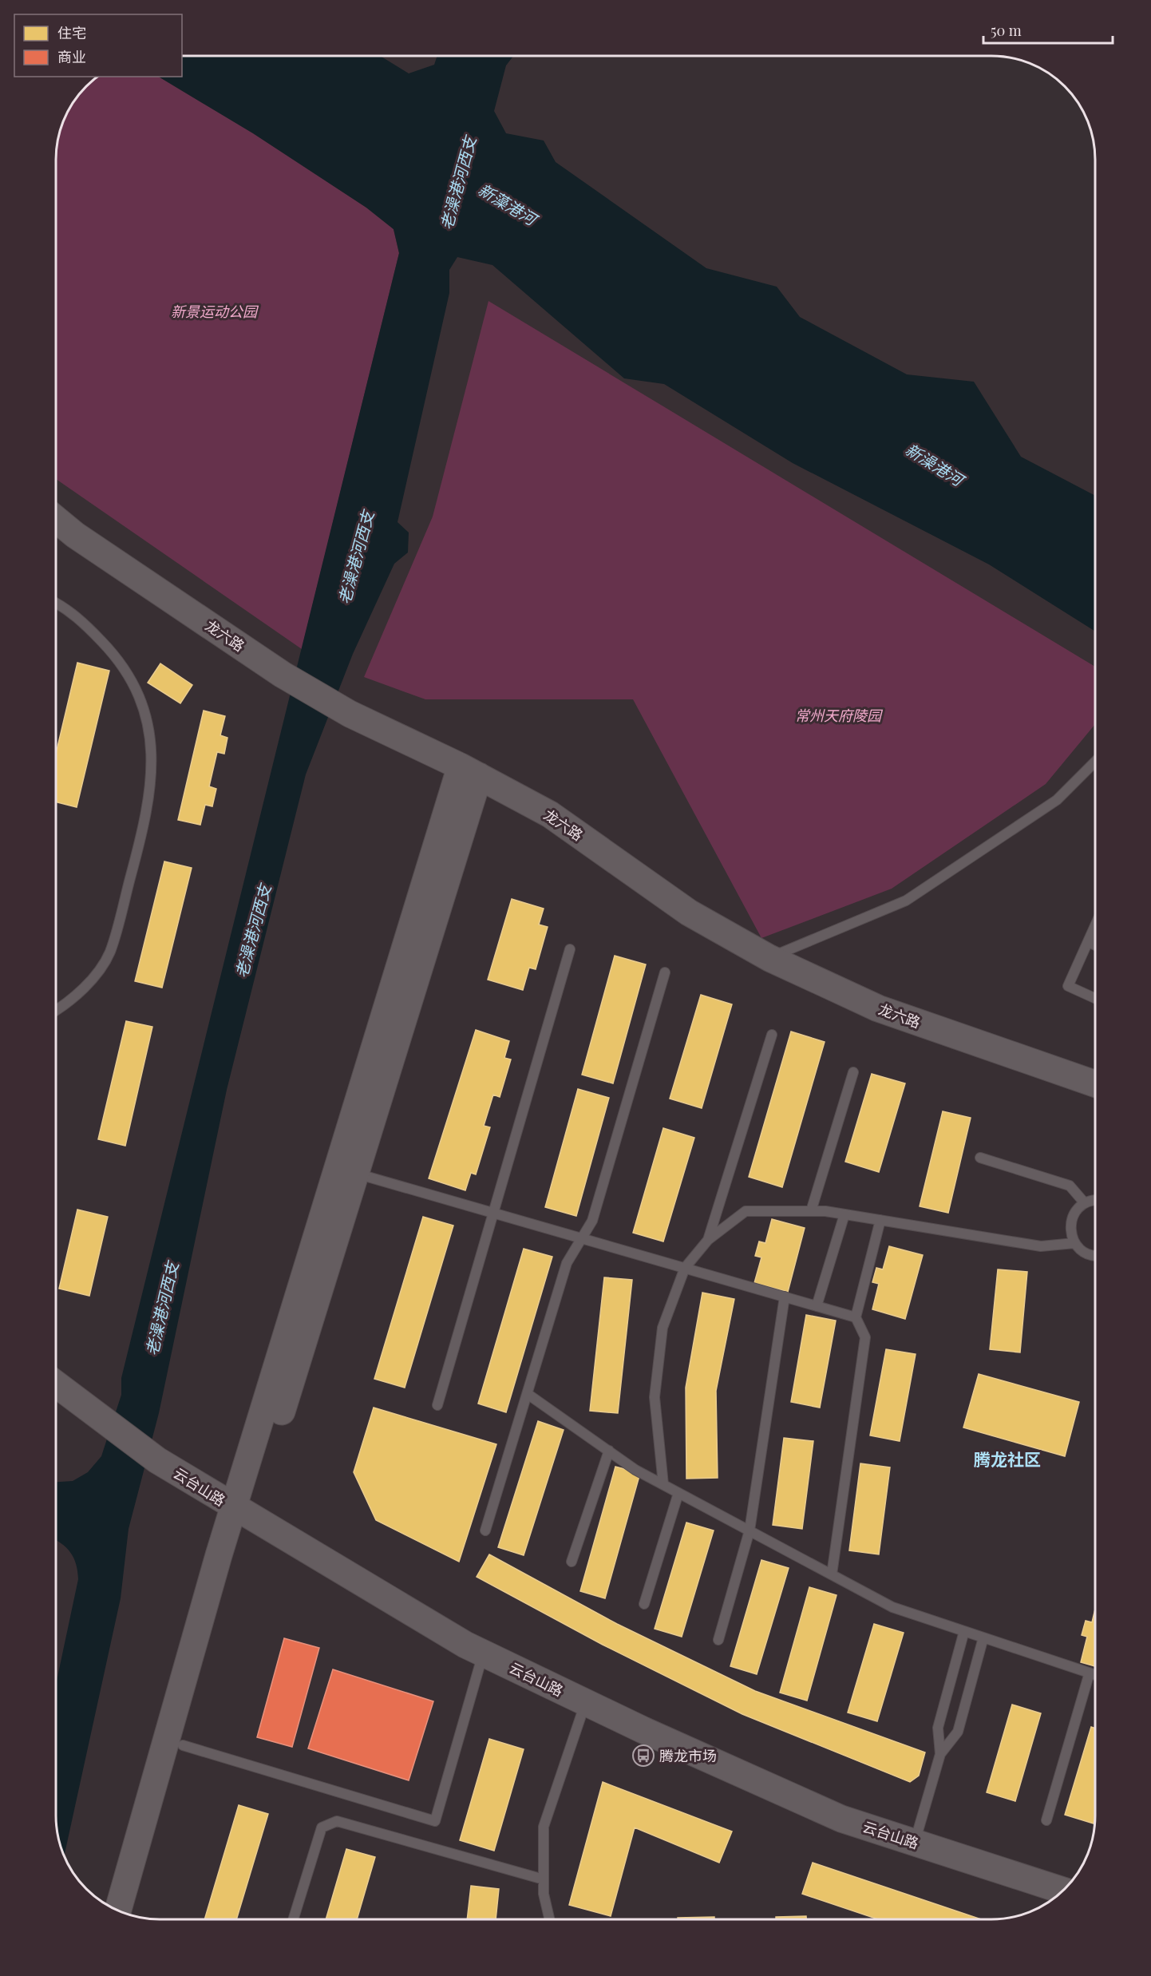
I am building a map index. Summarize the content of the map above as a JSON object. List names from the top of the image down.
{
  "streets": {
    "street": ["龙六路", "云台山路"]
  },
  "districts": ["腾龙社区"],
  "water": ["老澡港河西支", "新藻港河", "新澡港河"],
  "parks": ["新景运动公园", "常州天府陵园"],
  "places": {
    "bus stop": ["腾龙市场"]
  },
  "legend": ["住宅", "商业"],
  "scale_bar": "50 m"
}
